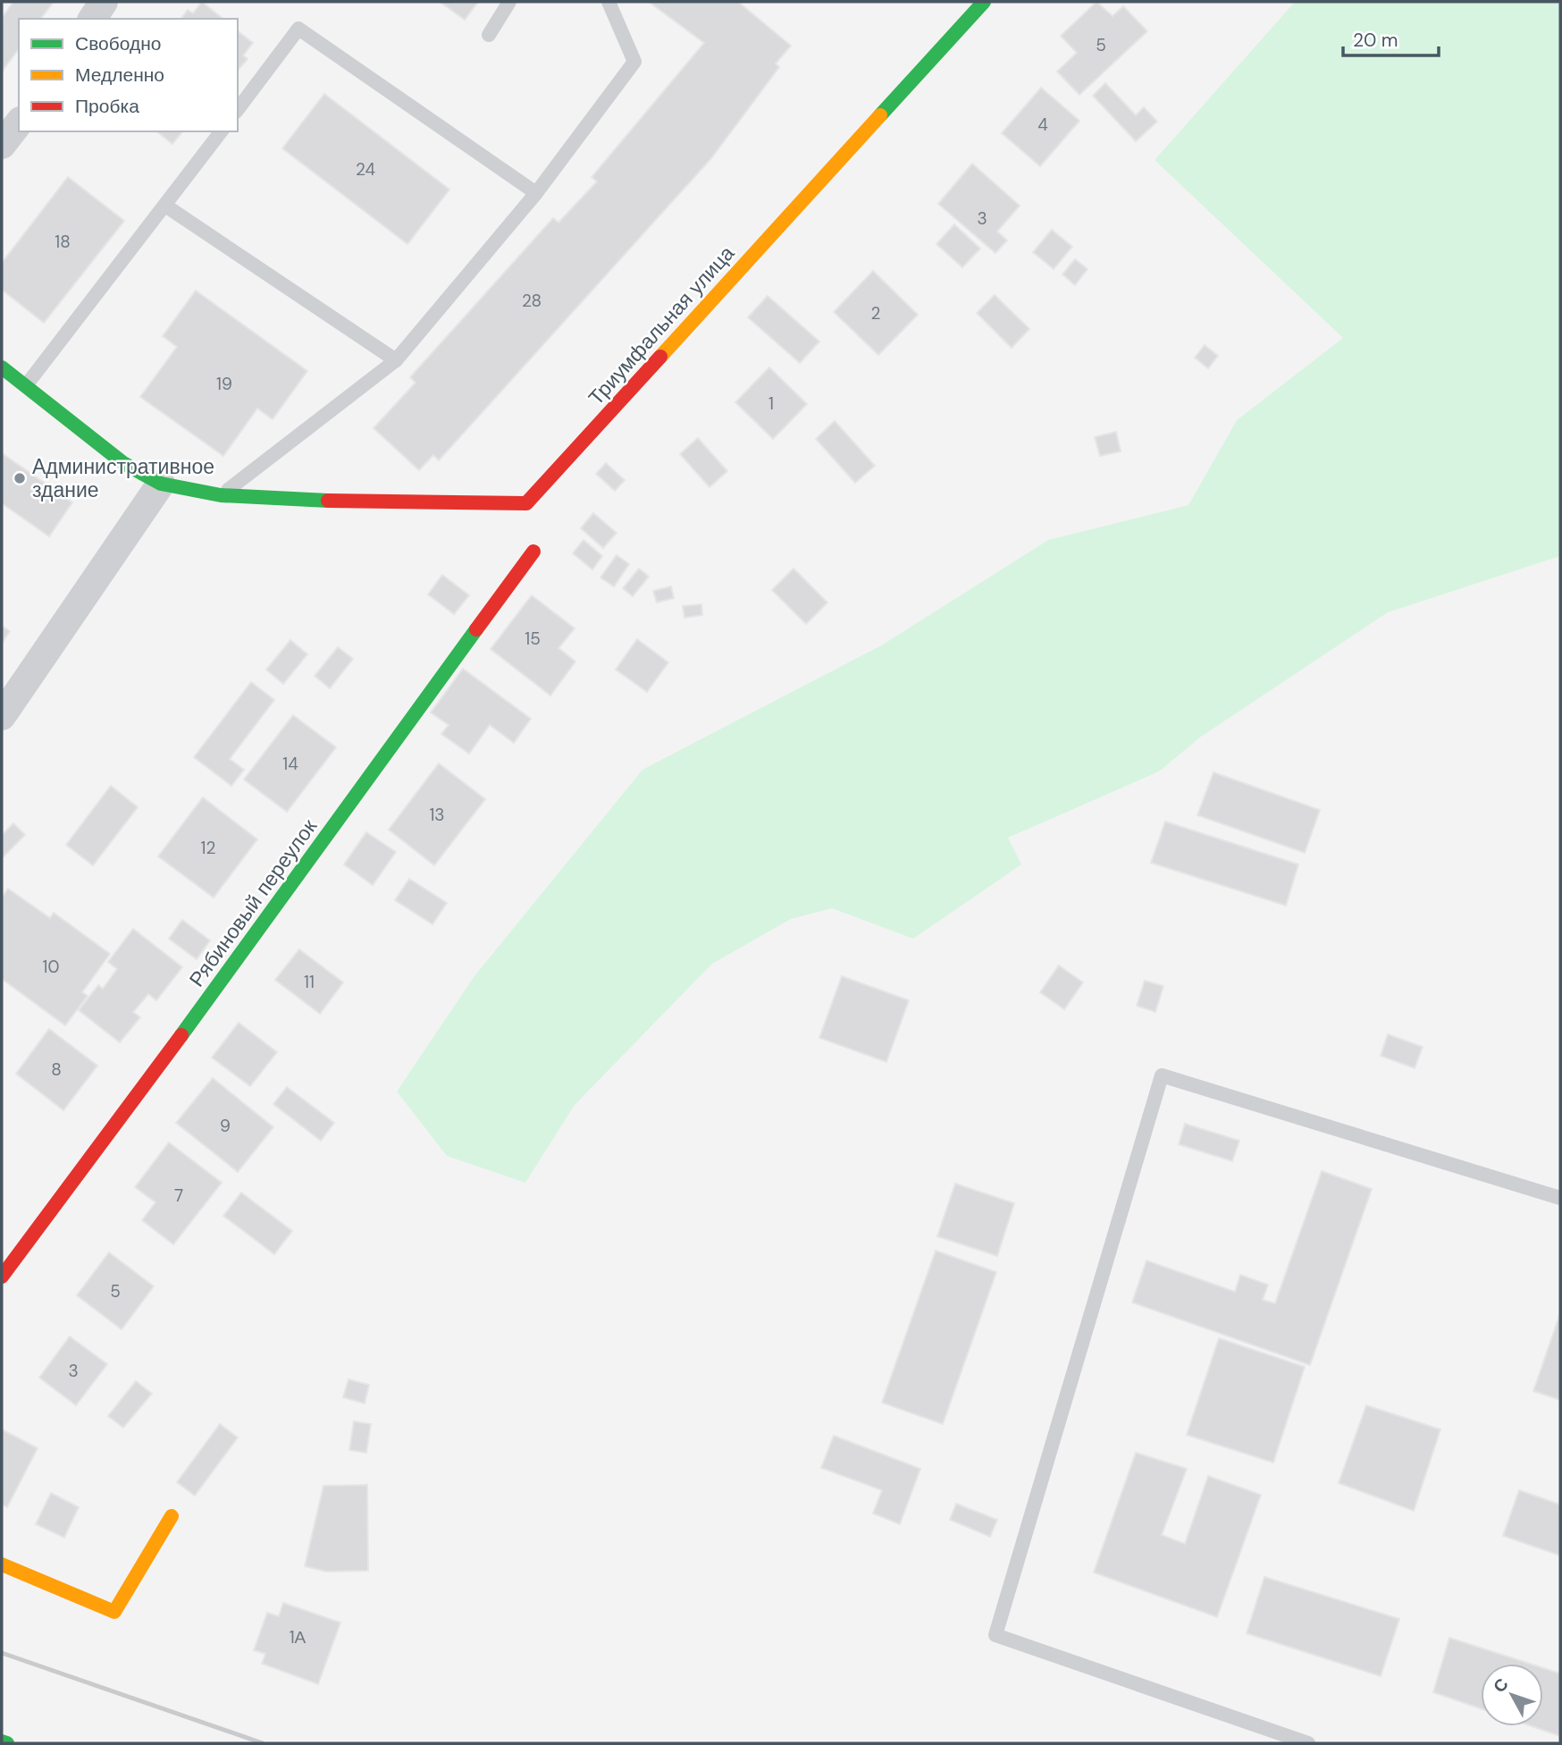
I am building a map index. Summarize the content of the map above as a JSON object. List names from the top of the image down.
{
  "streets": {
    "street": ["Триумфальная улица", "Рябиновый переулок"]
  },
  "places": ["Административное здание"],
  "house_numbers": [
    "5",
    "4",
    "24",
    "3",
    "18",
    "28",
    "2",
    "19",
    "1",
    "15",
    "14",
    "13",
    "12",
    "10",
    "11",
    "8",
    "9",
    "7",
    "5",
    "3",
    "1А"
  ],
  "legend": ["Свободно", "Медленно", "Пробка"],
  "scale_bar": "20 m",
  "north": "top left"
}
